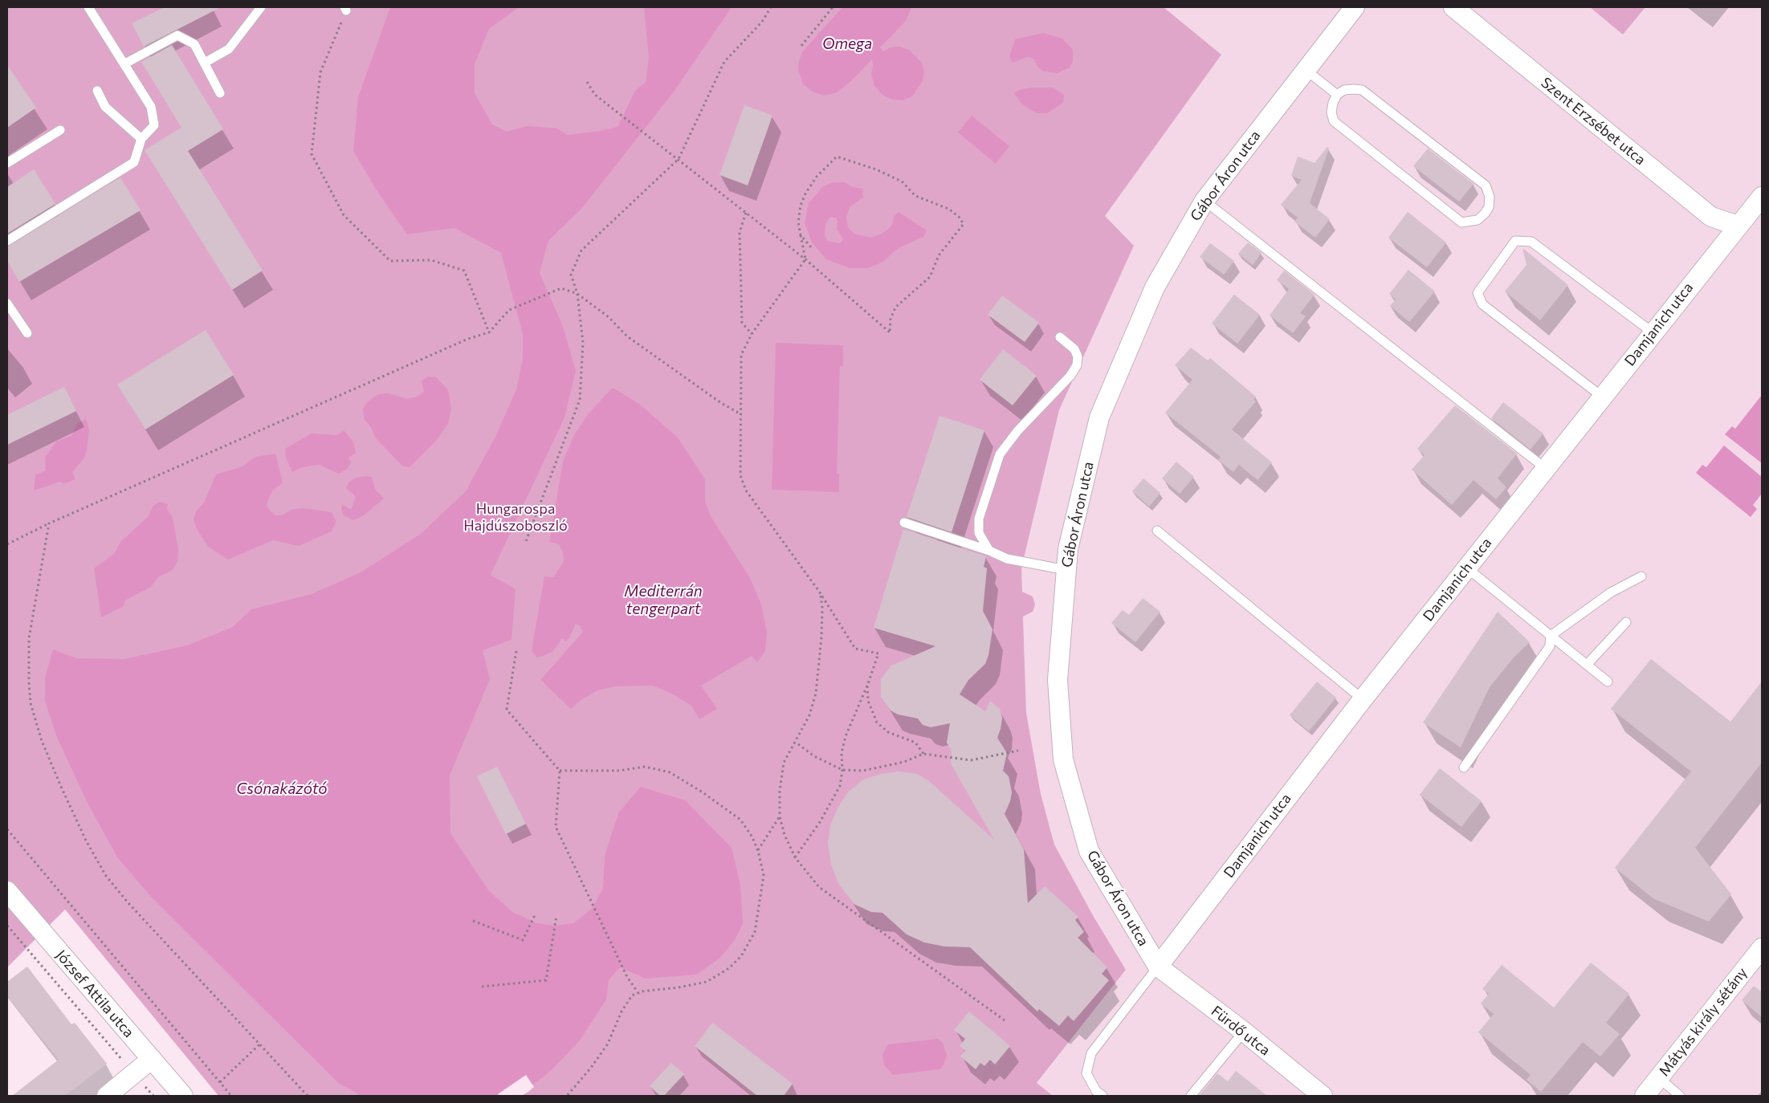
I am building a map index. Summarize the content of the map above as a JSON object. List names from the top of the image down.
{
  "streets": {
    "street": [
      "Szent Erzsébet utca",
      "Gábor Áron utca",
      "Damjanich utca",
      "József Attila utca",
      "Mátyás király sétány",
      "Fürdő utca"
    ]
  },
  "crossings": [
    ["Szent Erzsébet utca", "Damjanich utca"],
    ["Gábor Áron utca", "Damjanich utca"],
    ["Gábor Áron utca", "Fürdő utca"],
    ["Damjanich utca", "Fürdő utca"]
  ],
  "water": ["Omega", "Mediterrán tengerpart", "Csónakázótó"],
  "parks": ["Hungarospa Hajdúszoboszló"]
}
